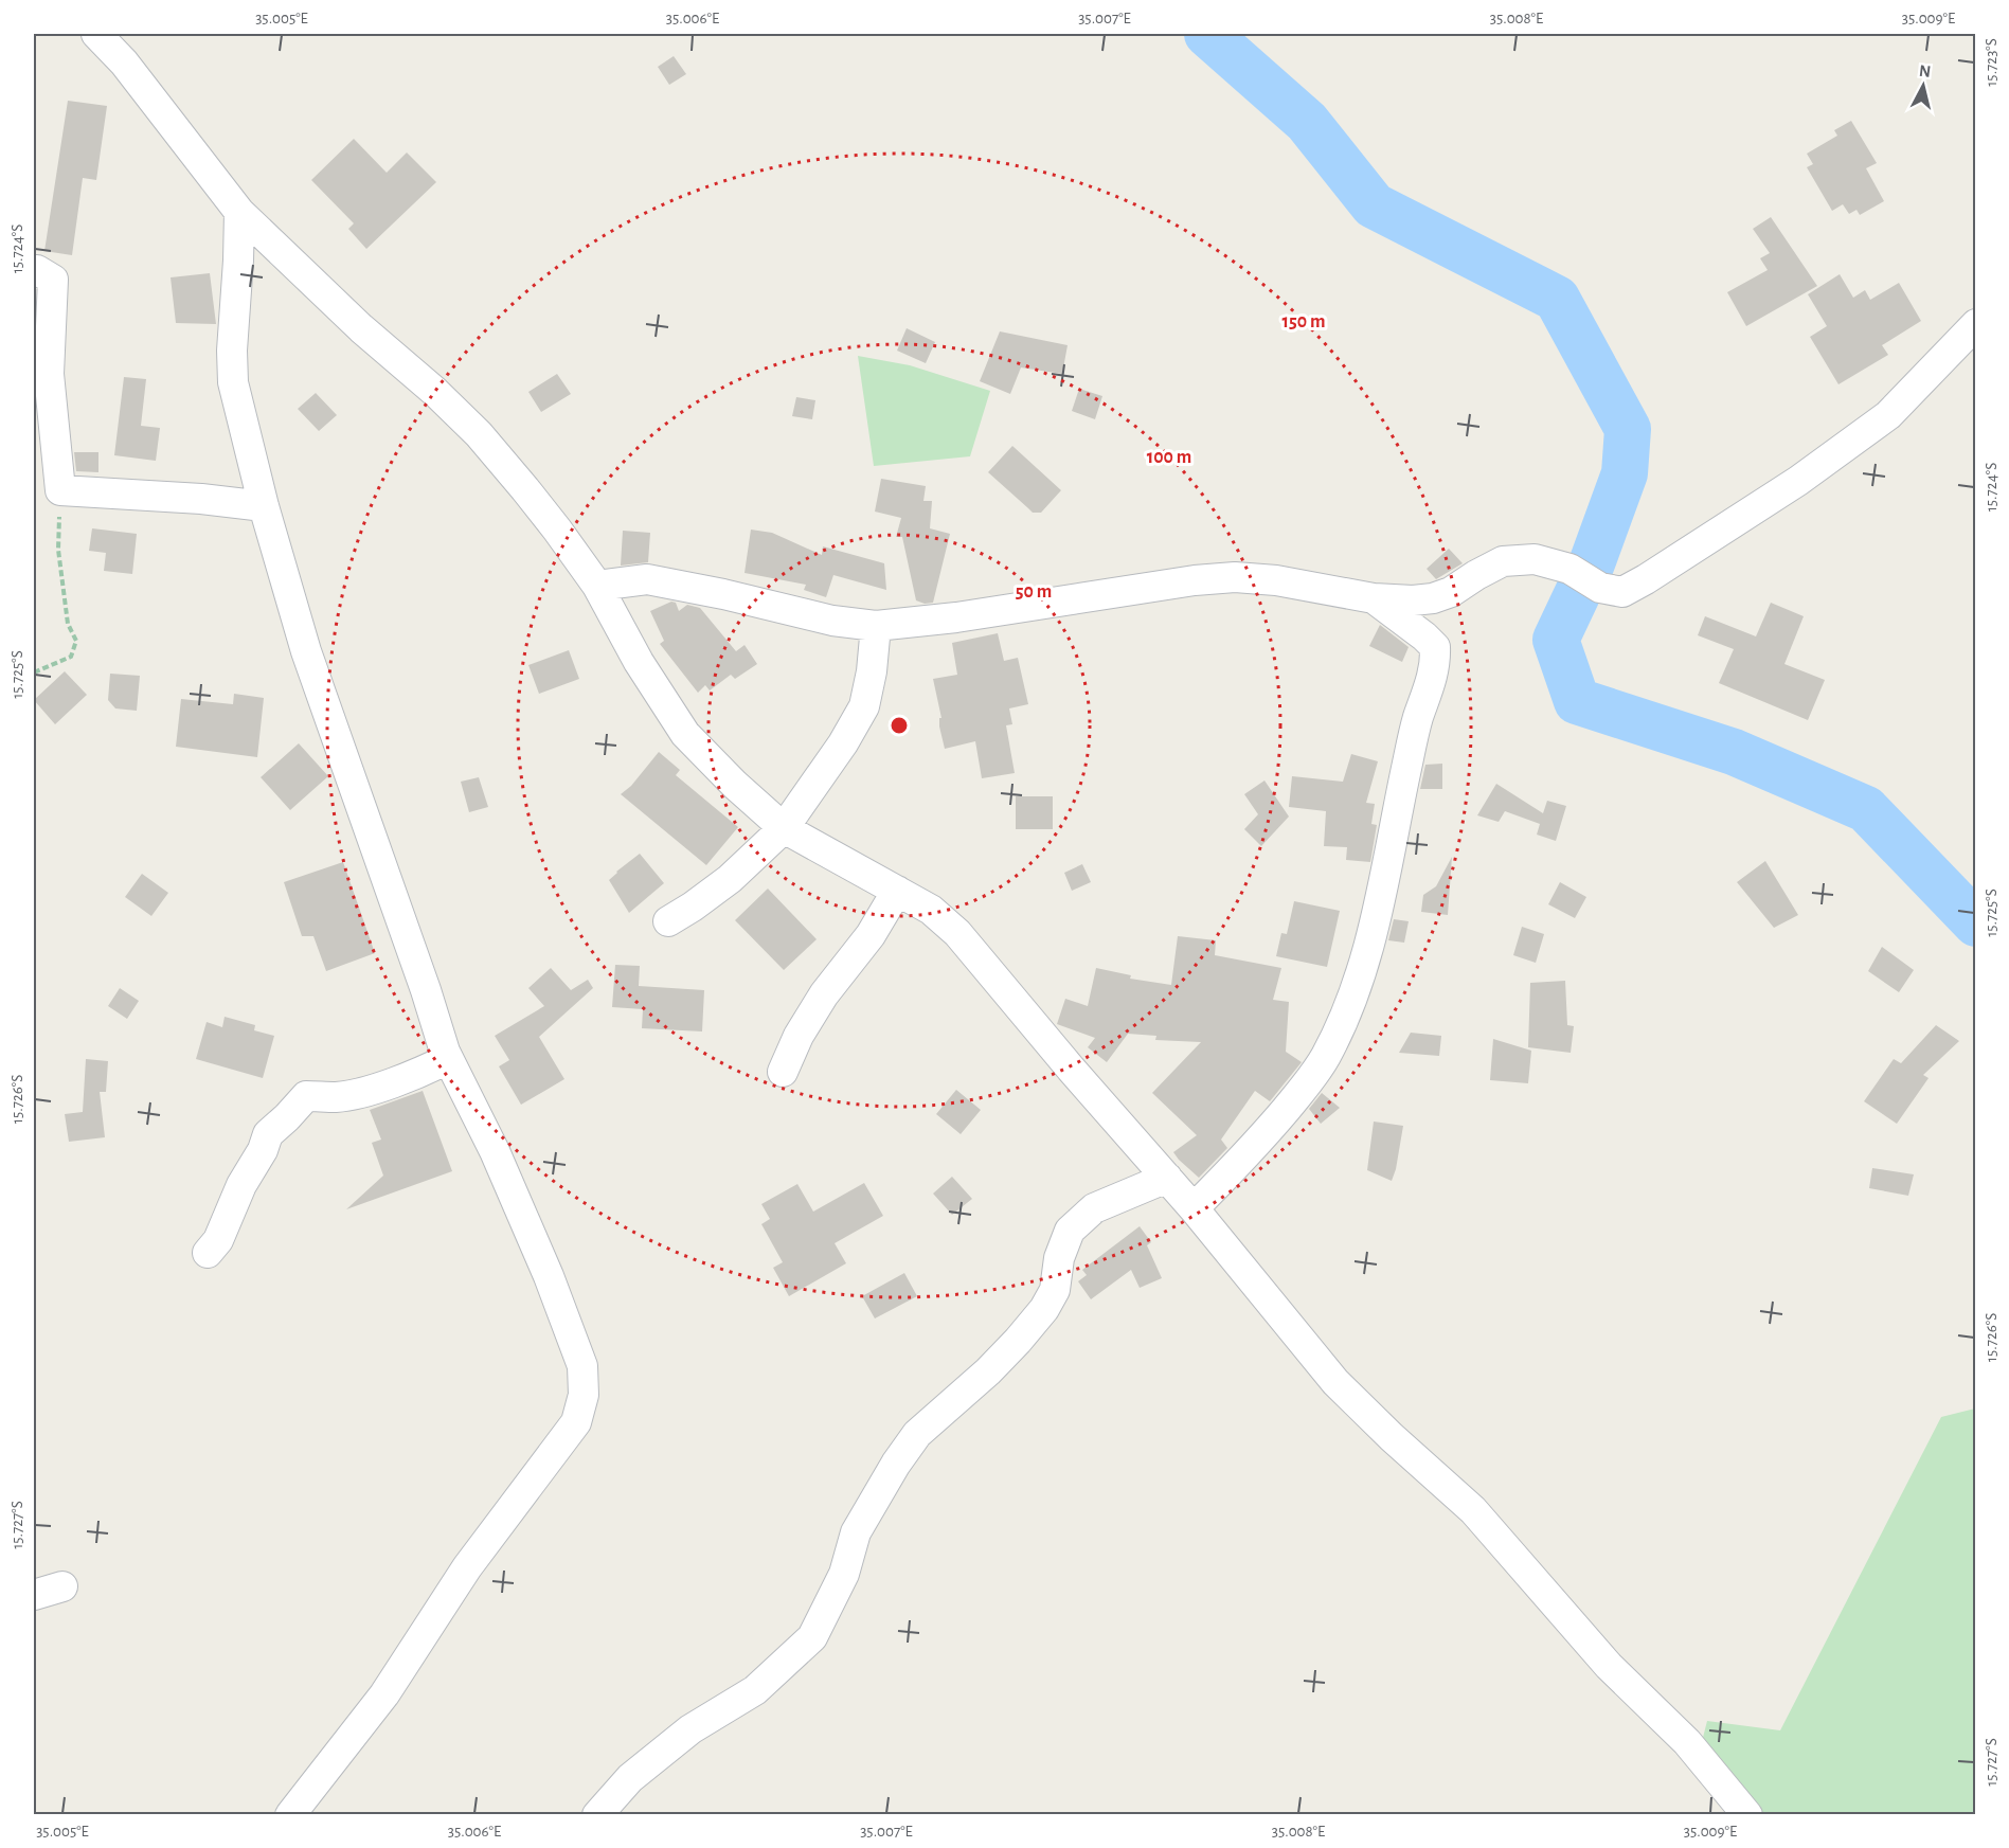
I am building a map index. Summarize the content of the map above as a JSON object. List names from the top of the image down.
{
  "north": "top",
  "coordinates": [
    "35.005°E",
    "35.006°E",
    "35.007°E",
    "35.008°E",
    "35.009°E",
    "15.723°S",
    "15.724°S",
    "15.725°S",
    "15.726°S",
    "15.727°S"
  ],
  "rings": ["150 m", "100 m", "50 m"]
}
